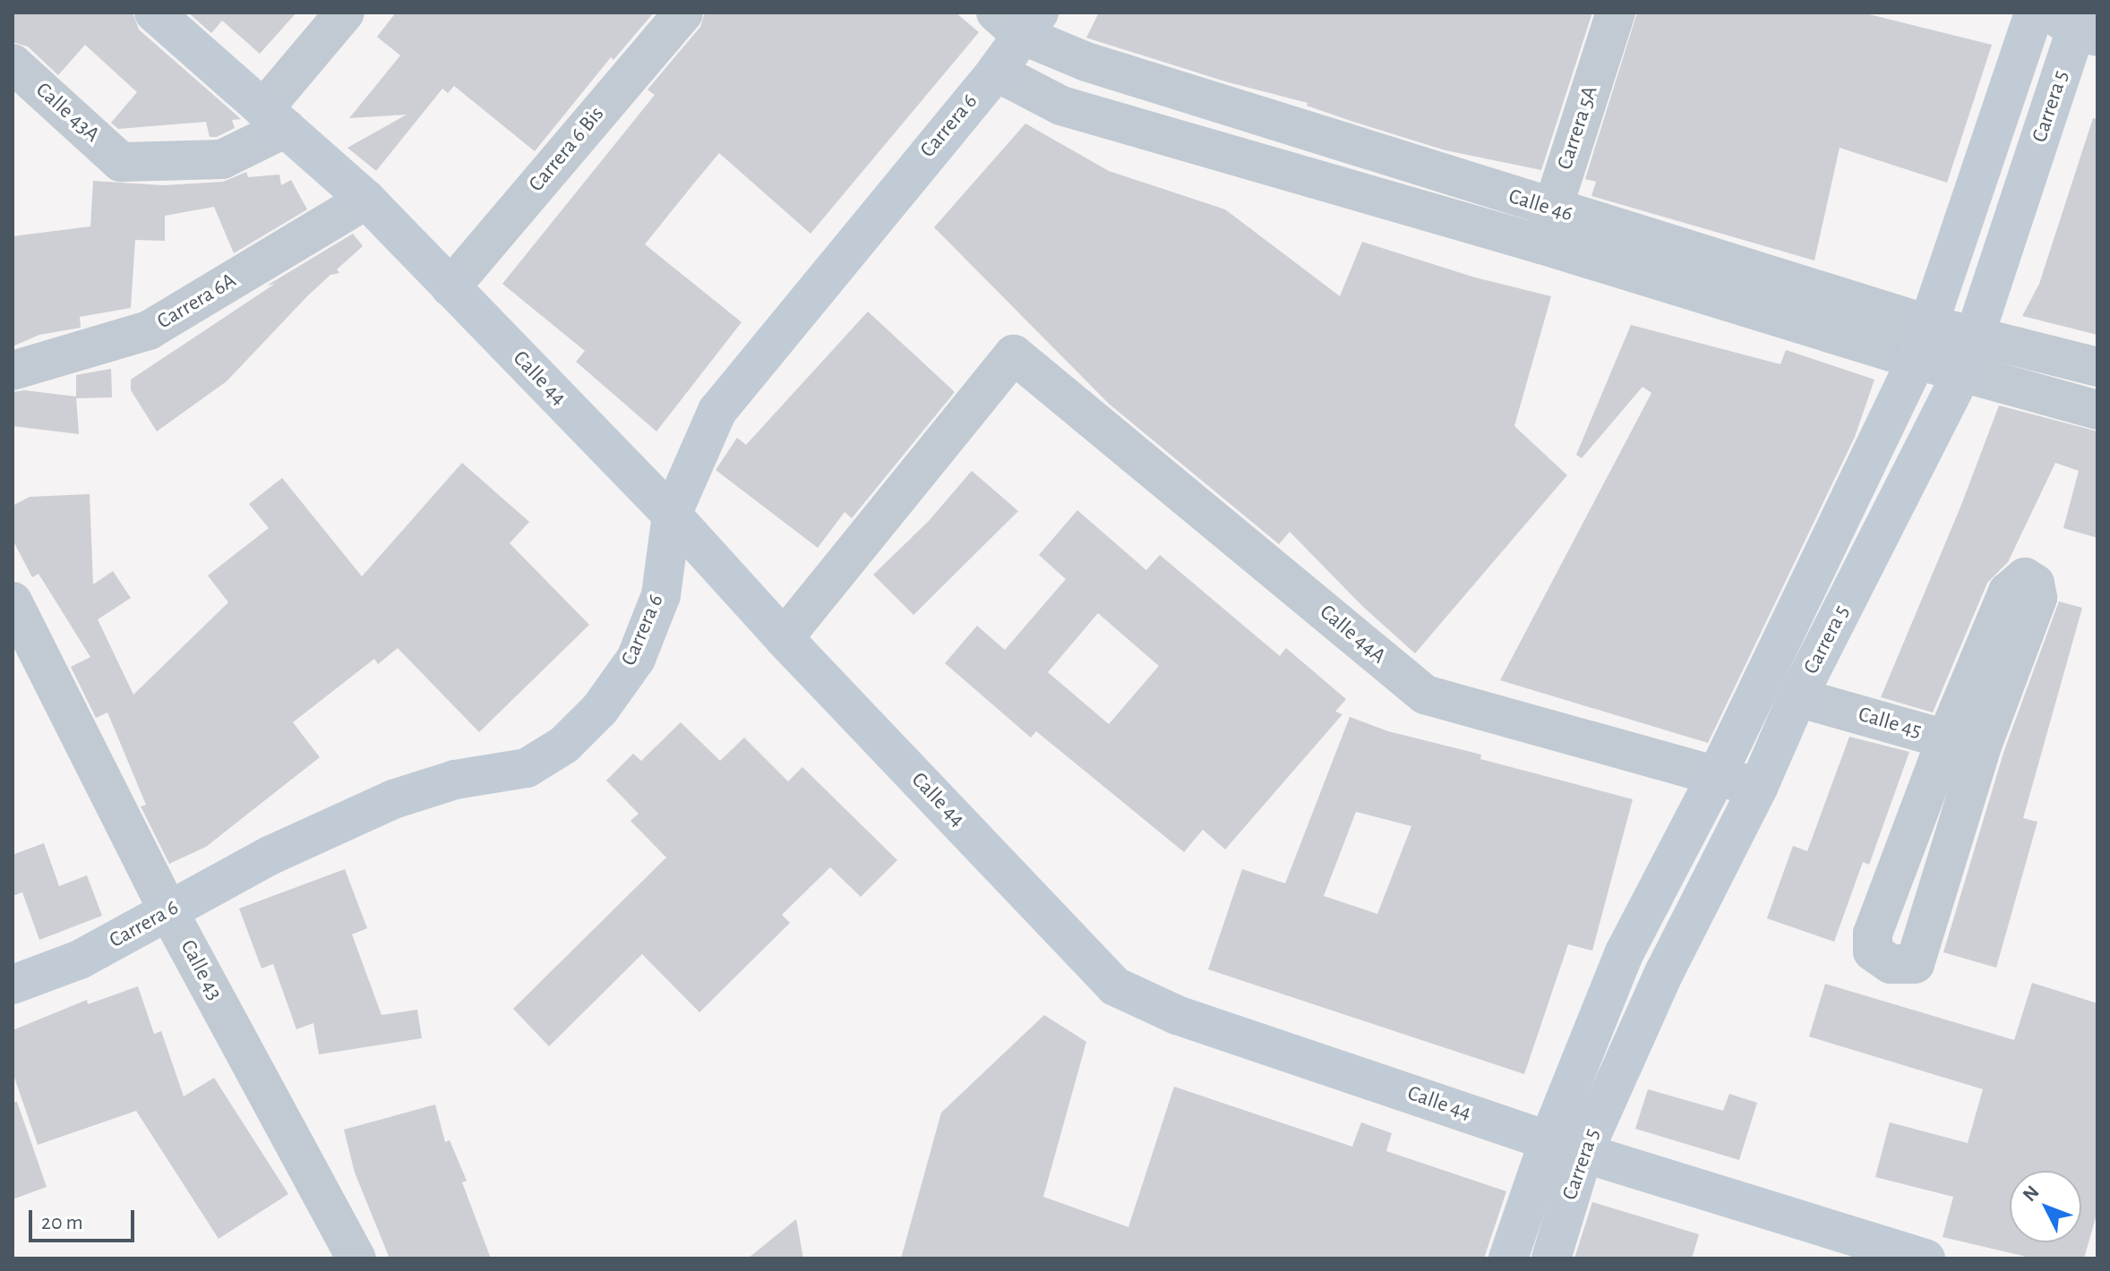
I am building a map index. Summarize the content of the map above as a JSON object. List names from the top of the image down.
{
  "streets": {
    "street": [
      "Carrera 5",
      "Calle 43A",
      "Carrera 6",
      "Carrera 5A",
      "Carrera 6 Bis",
      "Calle 46",
      "Carrera 6A",
      "Calle 44",
      "Calle 44A",
      "Calle 45",
      "Calle 43"
    ]
  },
  "crossings": [
    ["Carrera 5", "Calle 46"],
    ["Carrera 5", "Calle 44"],
    ["Carrera 5", "Calle 44A"],
    ["Carrera 5", "Calle 45"],
    ["Calle 43A", "Calle 44"],
    ["Carrera 6", "Calle 46"],
    ["Carrera 6", "Calle 44"],
    ["Carrera 6", "Calle 43"],
    ["Carrera 5A", "Calle 46"],
    ["Carrera 6 Bis", "Calle 44"],
    ["Carrera 6A", "Calle 44"],
    ["Calle 44", "Calle 44A"]
  ],
  "scale_bar": "20 m",
  "north": "top left"
}
